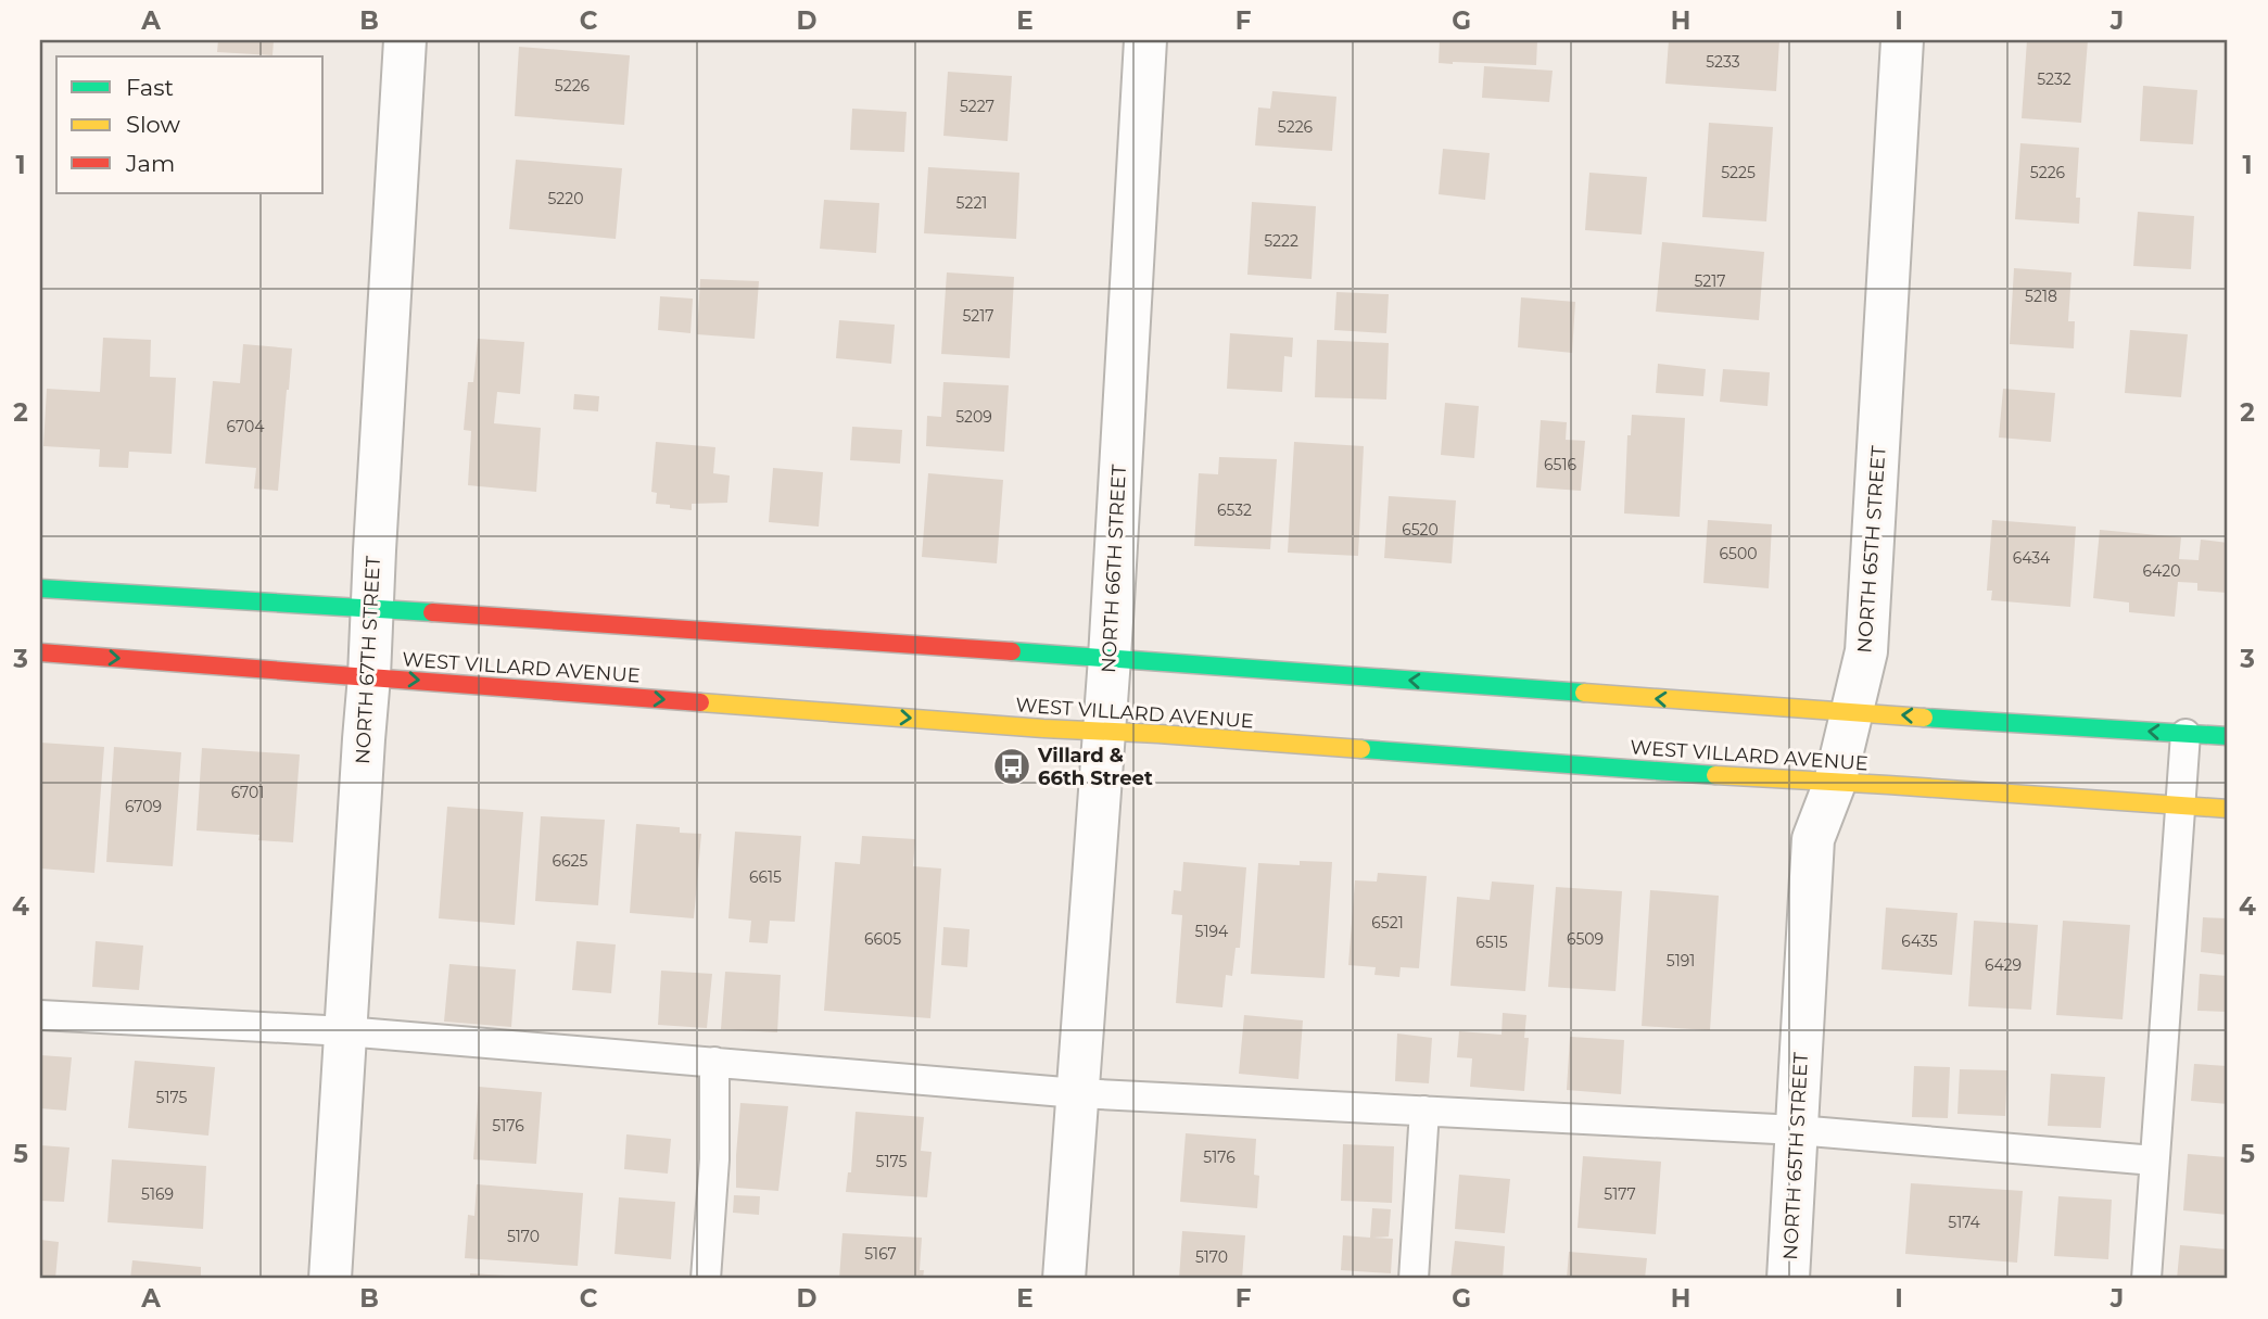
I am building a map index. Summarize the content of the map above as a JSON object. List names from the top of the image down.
{
  "streets": {
    "street": [
      "NORTH 65TH STREET",
      "NORTH 66TH STREET",
      "NORTH 67TH STREET",
      "WEST VILLARD AVENUE"
    ]
  },
  "crossings": [
    ["NORTH 65TH STREET", "WEST VILLARD AVENUE"],
    ["NORTH 66TH STREET", "WEST VILLARD AVENUE"],
    ["NORTH 67TH STREET", "WEST VILLARD AVENUE"]
  ],
  "places": {
    "bus stop": ["Villard & 66th Street"]
  },
  "house_numbers": [
    "5233",
    "5232",
    "5226",
    "5227",
    "5226",
    "5225",
    "5226",
    "5220",
    "5221",
    "5222",
    "5217",
    "5218",
    "5217",
    "5209",
    "6704",
    "6516",
    "6532",
    "6520",
    "6500",
    "6434",
    "6420",
    "6701",
    "6709",
    "6625",
    "6615",
    "6521",
    "5194",
    "6605",
    "6509",
    "6435",
    "6515",
    "5191",
    "6429",
    "5175",
    "5176",
    "5176",
    "5175",
    "5169",
    "5177",
    "5174",
    "5170",
    "5167",
    "5170"
  ],
  "legend": ["Fast", "Slow", "Jam"],
  "grid": {
    "columns": [
      "A",
      "B",
      "C",
      "D",
      "E",
      "F",
      "G",
      "H",
      "I",
      "J"
    ],
    "rows": [
      "1",
      "2",
      "3",
      "4",
      "5"
    ]
  }
}
